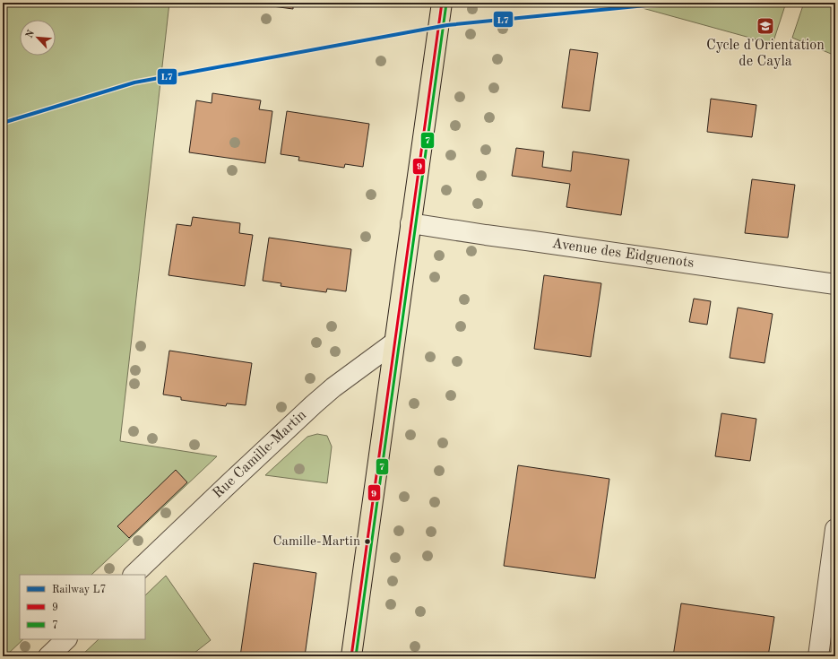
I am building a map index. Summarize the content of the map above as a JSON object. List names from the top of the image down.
{
  "streets": {
    "street": ["Avenue des Eidguenots", "Rue Camille-Martin"]
  },
  "places": {
    "school or university": ["Cycle d'Orientation de Cayla"],
    "other": ["Camille-Martin"]
  },
  "lines": ["rail line L7", "transit line 9", "transit line 7"],
  "legend": ["Railway L7", "9", "7"],
  "north": "top left"
}
